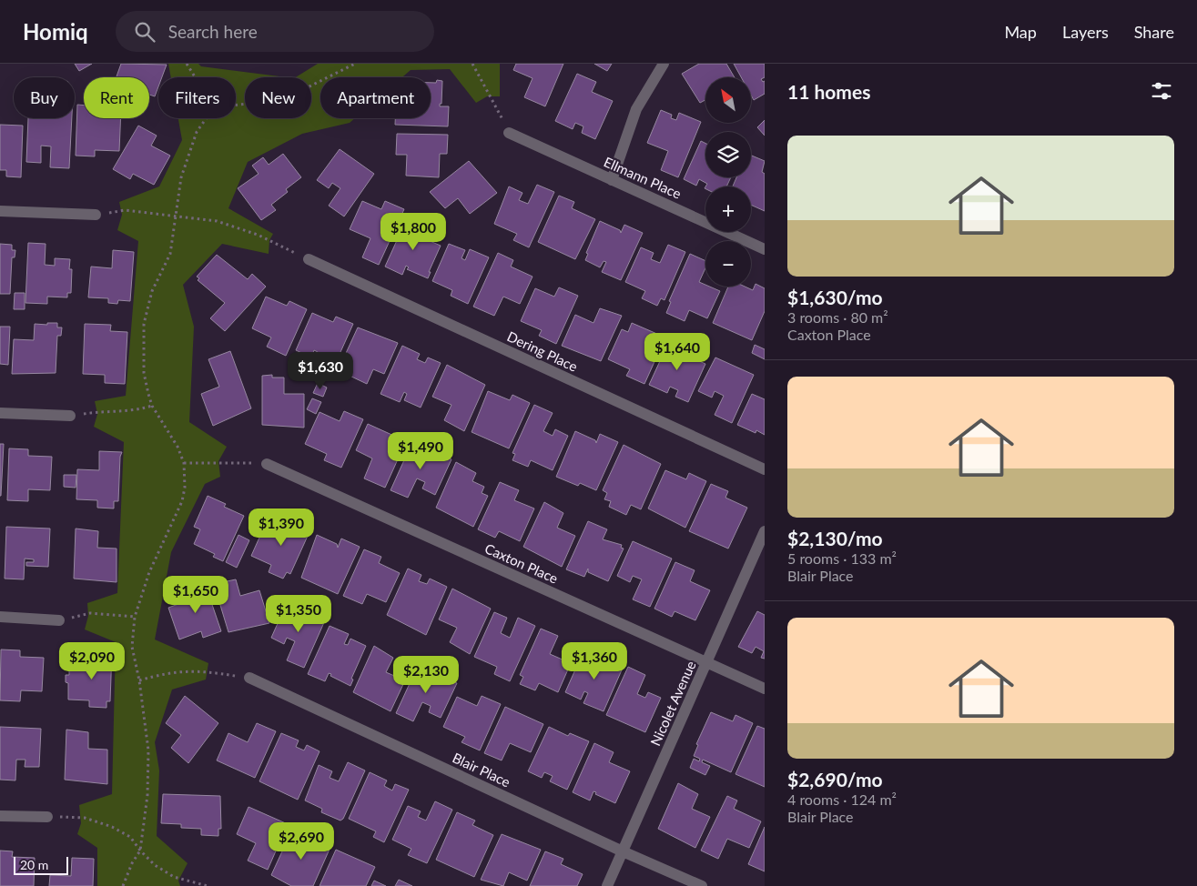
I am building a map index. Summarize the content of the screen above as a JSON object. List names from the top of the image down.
{
  "streets": {
    "street": [
      "Ellmann Place",
      "Dering Place",
      "Caxton Place",
      "Nicolet Avenue",
      "Blair Place"
    ]
  },
  "crossings": [
    ["Caxton Place", "Nicolet Avenue"],
    ["Nicolet Avenue", "Blair Place"]
  ],
  "scale_bar": "20 m",
  "north": "top left",
  "page": {
    "header": "Homiq",
    "search": "Search here",
    "nav": ["Map", "Layers", "Share"],
    "heading": "11 homes",
    "map_buttons": ["+", "−"],
    "chip": [
      "Buy",
      "Rent",
      "Filters",
      "New",
      "Apartment"
    ],
    "list": [
      {
        "name": "$1,630/mo",
        "note": "3 rooms · 80 m² · Caxton Place"
      },
      {
        "name": "$2,130/mo",
        "note": "5 rooms · 133 m² · Blair Place"
      },
      {
        "name": "$2,690/mo",
        "note": "4 rooms · 124 m² · Blair Place"
      }
    ],
    "price": [
      "$1,800",
      "$1,640",
      "$1,630",
      "$1,490",
      "$1,390",
      "$1,650",
      "$1,350",
      "$2,090",
      "$1,360",
      "$2,130",
      "$2,690"
    ],
    "scale": "20 m"
  }
}
